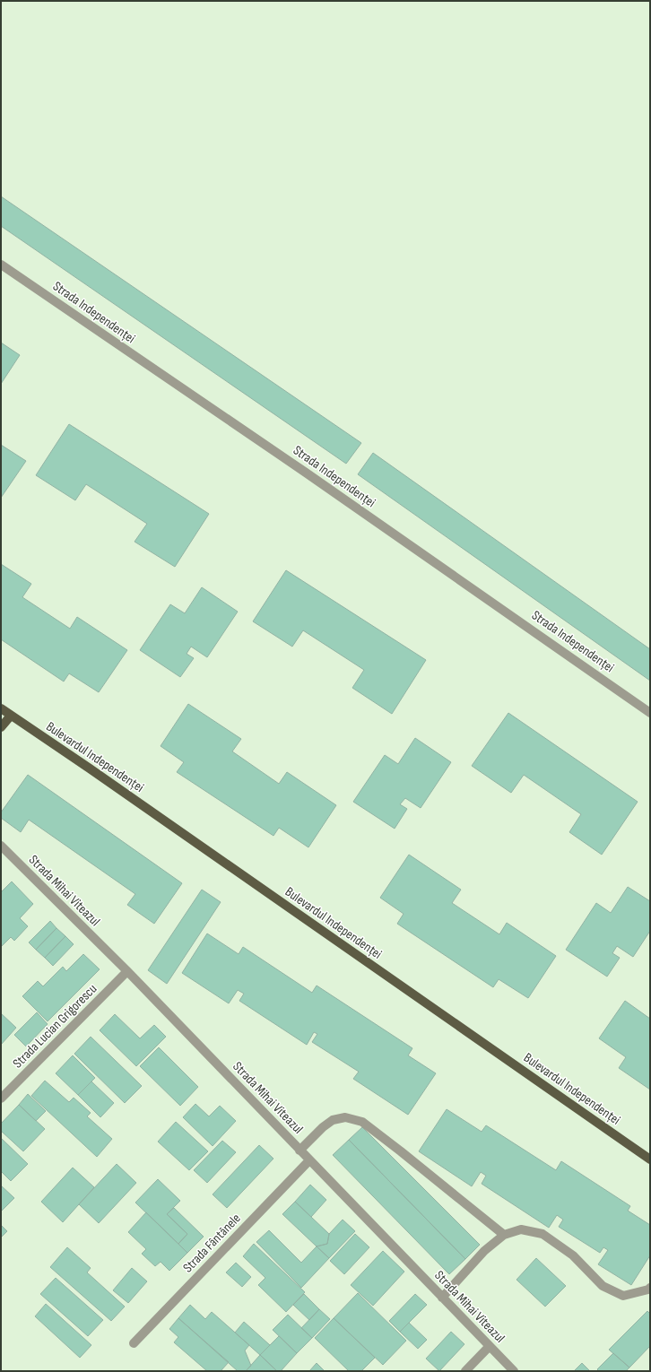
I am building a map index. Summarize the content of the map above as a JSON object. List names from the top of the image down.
{
  "streets": {
    "main road": ["Bulevardul Independenței"],
    "street": [
      "Strada Independenței",
      "Strada Mihai Viteazul",
      "Strada Lucian Grigorescu",
      "Strada Fântânele"
    ]
  },
  "crossings": [
    ["Strada Mihai Viteazul", "Strada Lucian Grigorescu"],
    ["Strada Mihai Viteazul", "Strada Fântânele"]
  ]
}
